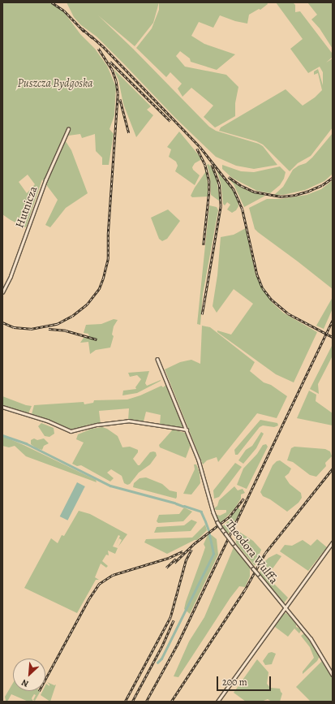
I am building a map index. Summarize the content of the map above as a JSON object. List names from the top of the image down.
{
  "streets": {
    "street": ["Hutnicza", "Theodora Wulffa"]
  },
  "parks": ["Puszcza Bydgoska"],
  "scale_bar": "200 m",
  "north": "bottom left"
}
